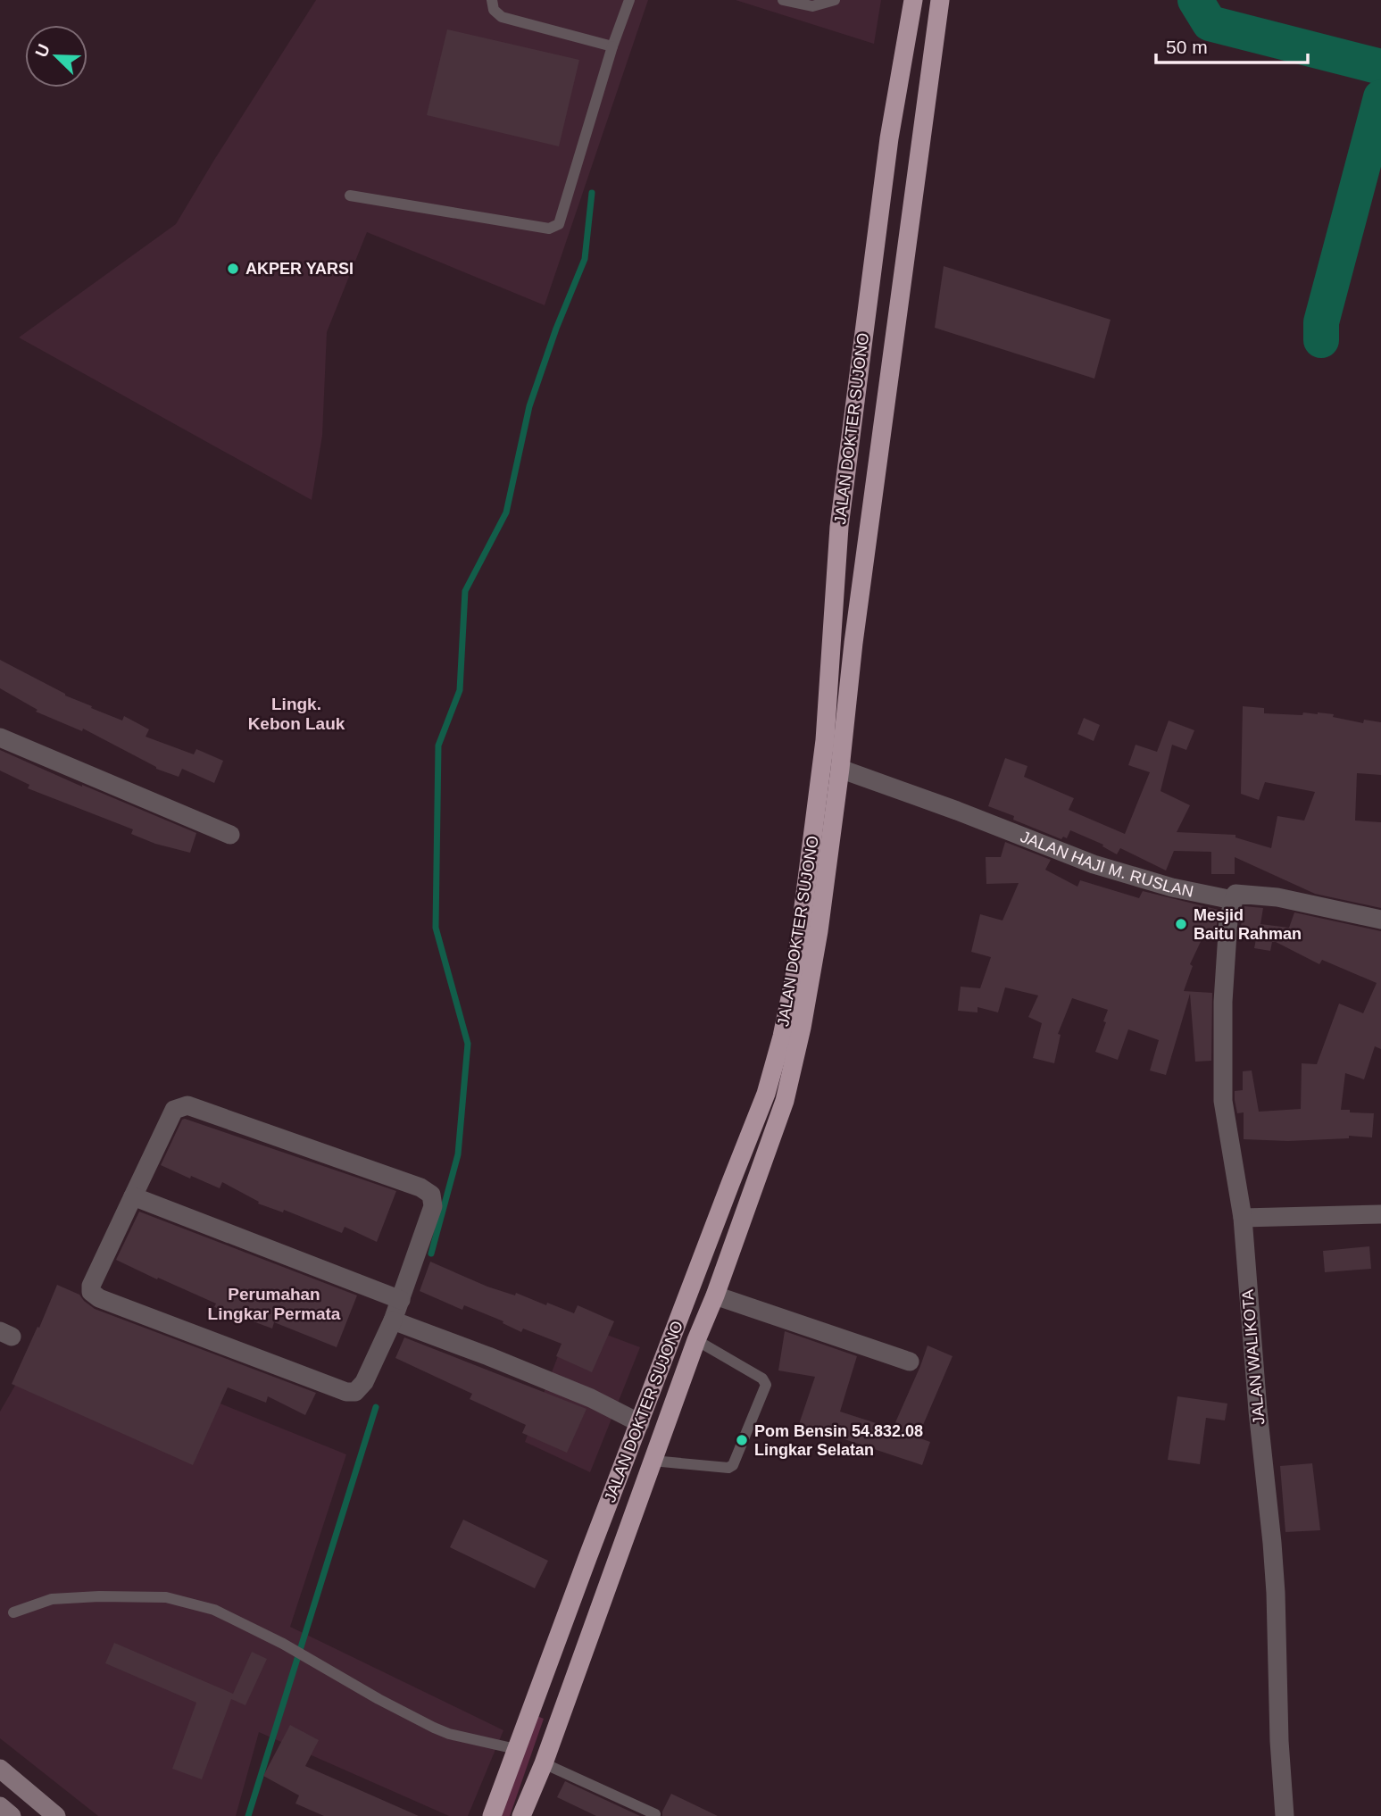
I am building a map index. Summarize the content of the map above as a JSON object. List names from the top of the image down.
{
  "streets": {
    "highway": ["JALAN DOKTER SUJONO"],
    "street": ["JALAN HAJI M. RUSLAN", "JALAN WALIKOTA"]
  },
  "crossings": [
    ["JALAN HAJI M. RUSLAN", "JALAN WALIKOTA"]
  ],
  "districts": ["Lingk. Kebon Lauk", "Perumahan Lingkar Permata"],
  "places": ["AKPER YARSI", "Mesjid Baitu Rahman", "Pom Bensin 54.832.08 Lingkar Selatan"],
  "scale_bar": "50 m",
  "north": "top left"
}
